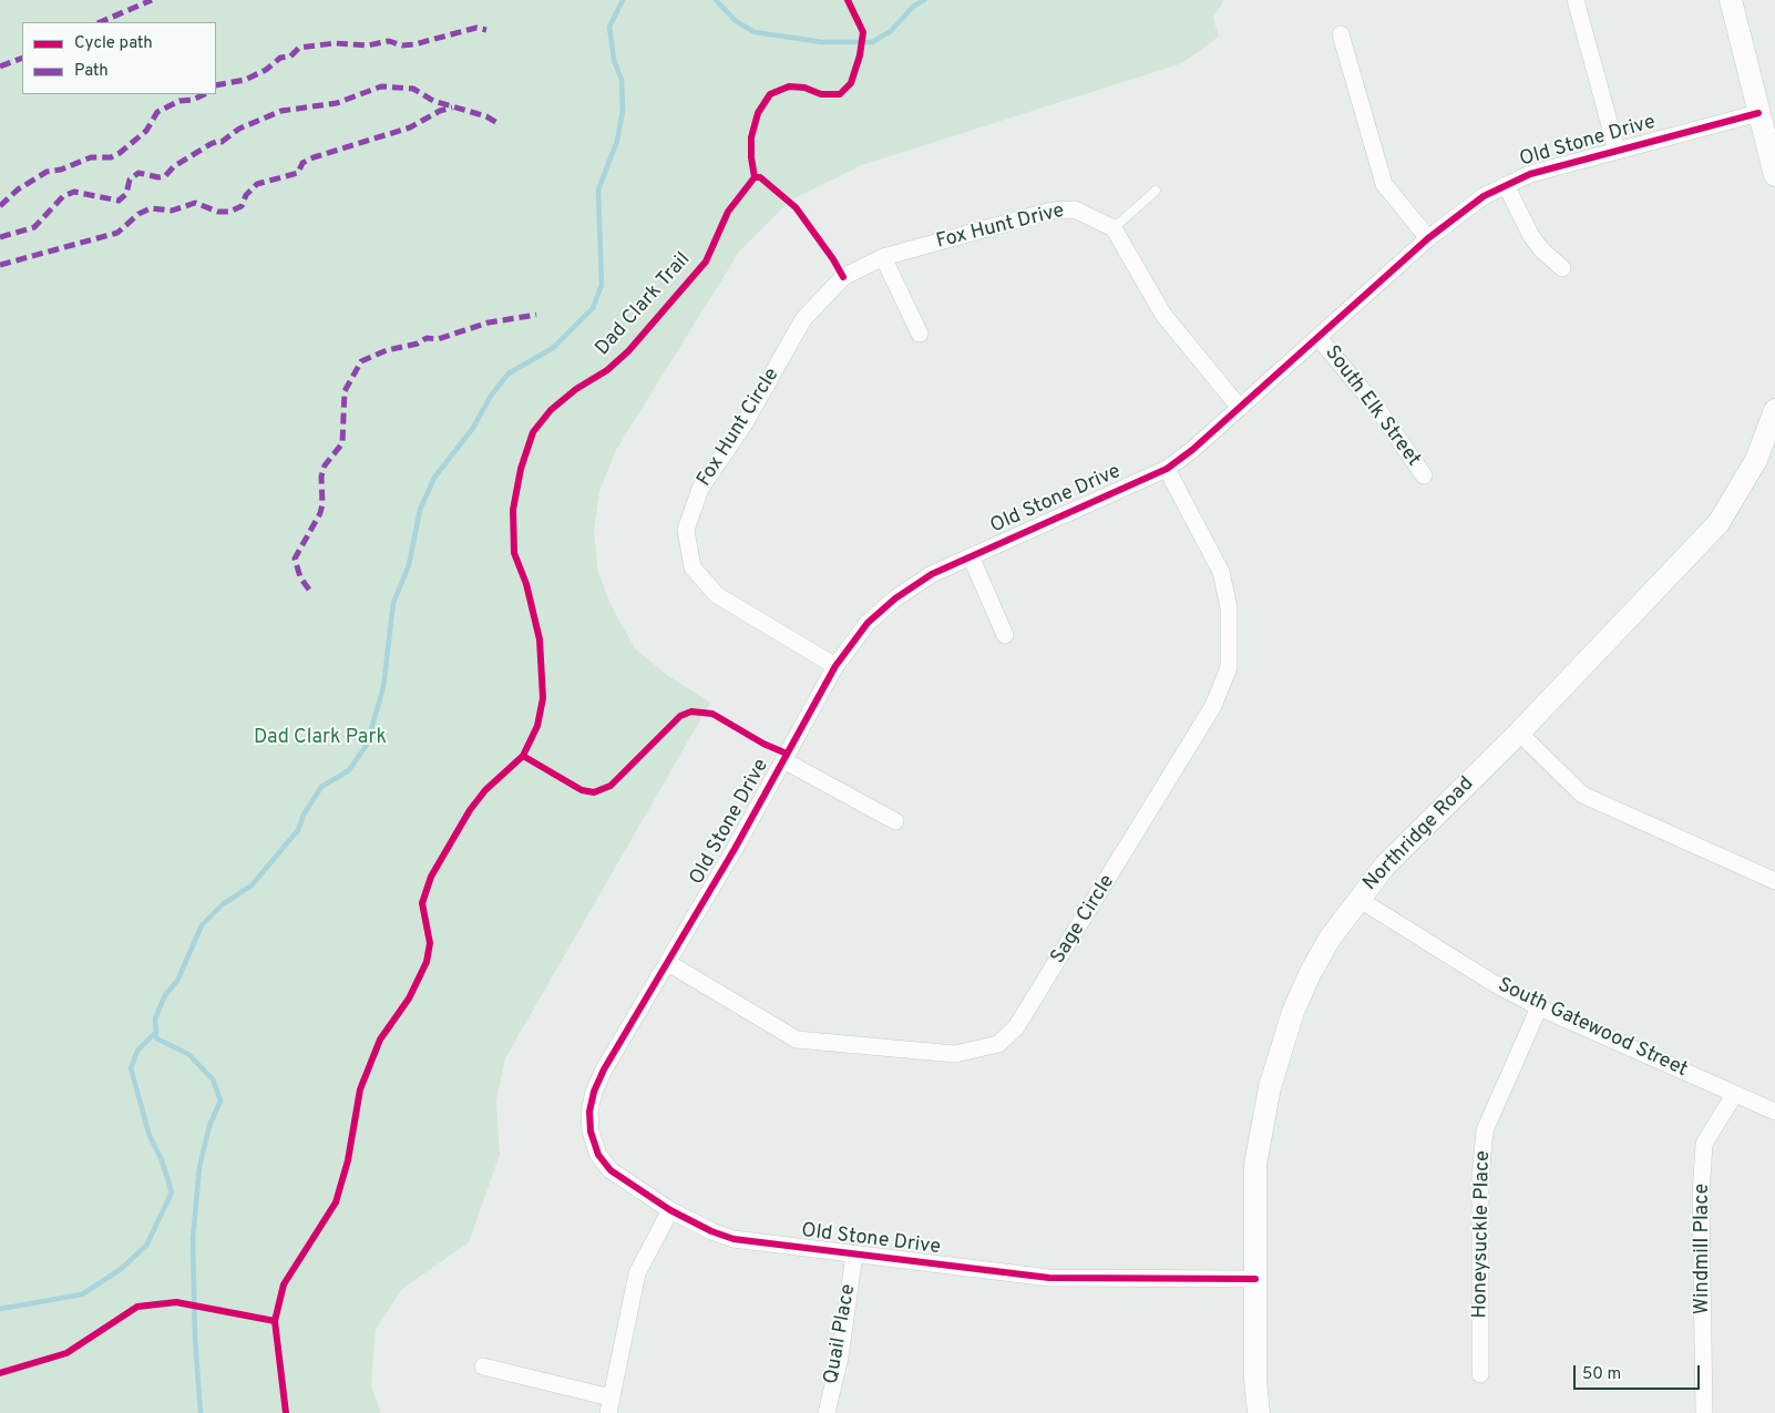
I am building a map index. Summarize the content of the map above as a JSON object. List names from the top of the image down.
{
  "streets": {
    "street": [
      "Old Stone Drive",
      "Fox Hunt Drive",
      "South Elk Street",
      "Fox Hunt Circle",
      "Northridge Road",
      "Sage Circle",
      "South Gatewood Street",
      "Honeysuckle Place",
      "Windmill Place",
      "Quail Place"
    ],
    "cycle path": ["Dad Clark Trail"]
  },
  "crossings": [
    ["Old Stone Drive", "South Elk Street"],
    ["Old Stone Drive", "Fox Hunt Circle"],
    ["Old Stone Drive", "Northridge Road"],
    ["Old Stone Drive", "Sage Circle"],
    ["Old Stone Drive", "Quail Place"],
    ["Fox Hunt Drive", "Fox Hunt Circle"],
    ["Northridge Road", "South Gatewood Street"],
    ["South Gatewood Street", "Honeysuckle Place"],
    ["South Gatewood Street", "Windmill Place"]
  ],
  "parks": ["Dad Clark Park"],
  "legend": ["Cycle path", "Path"],
  "scale_bar": "50 m"
}
